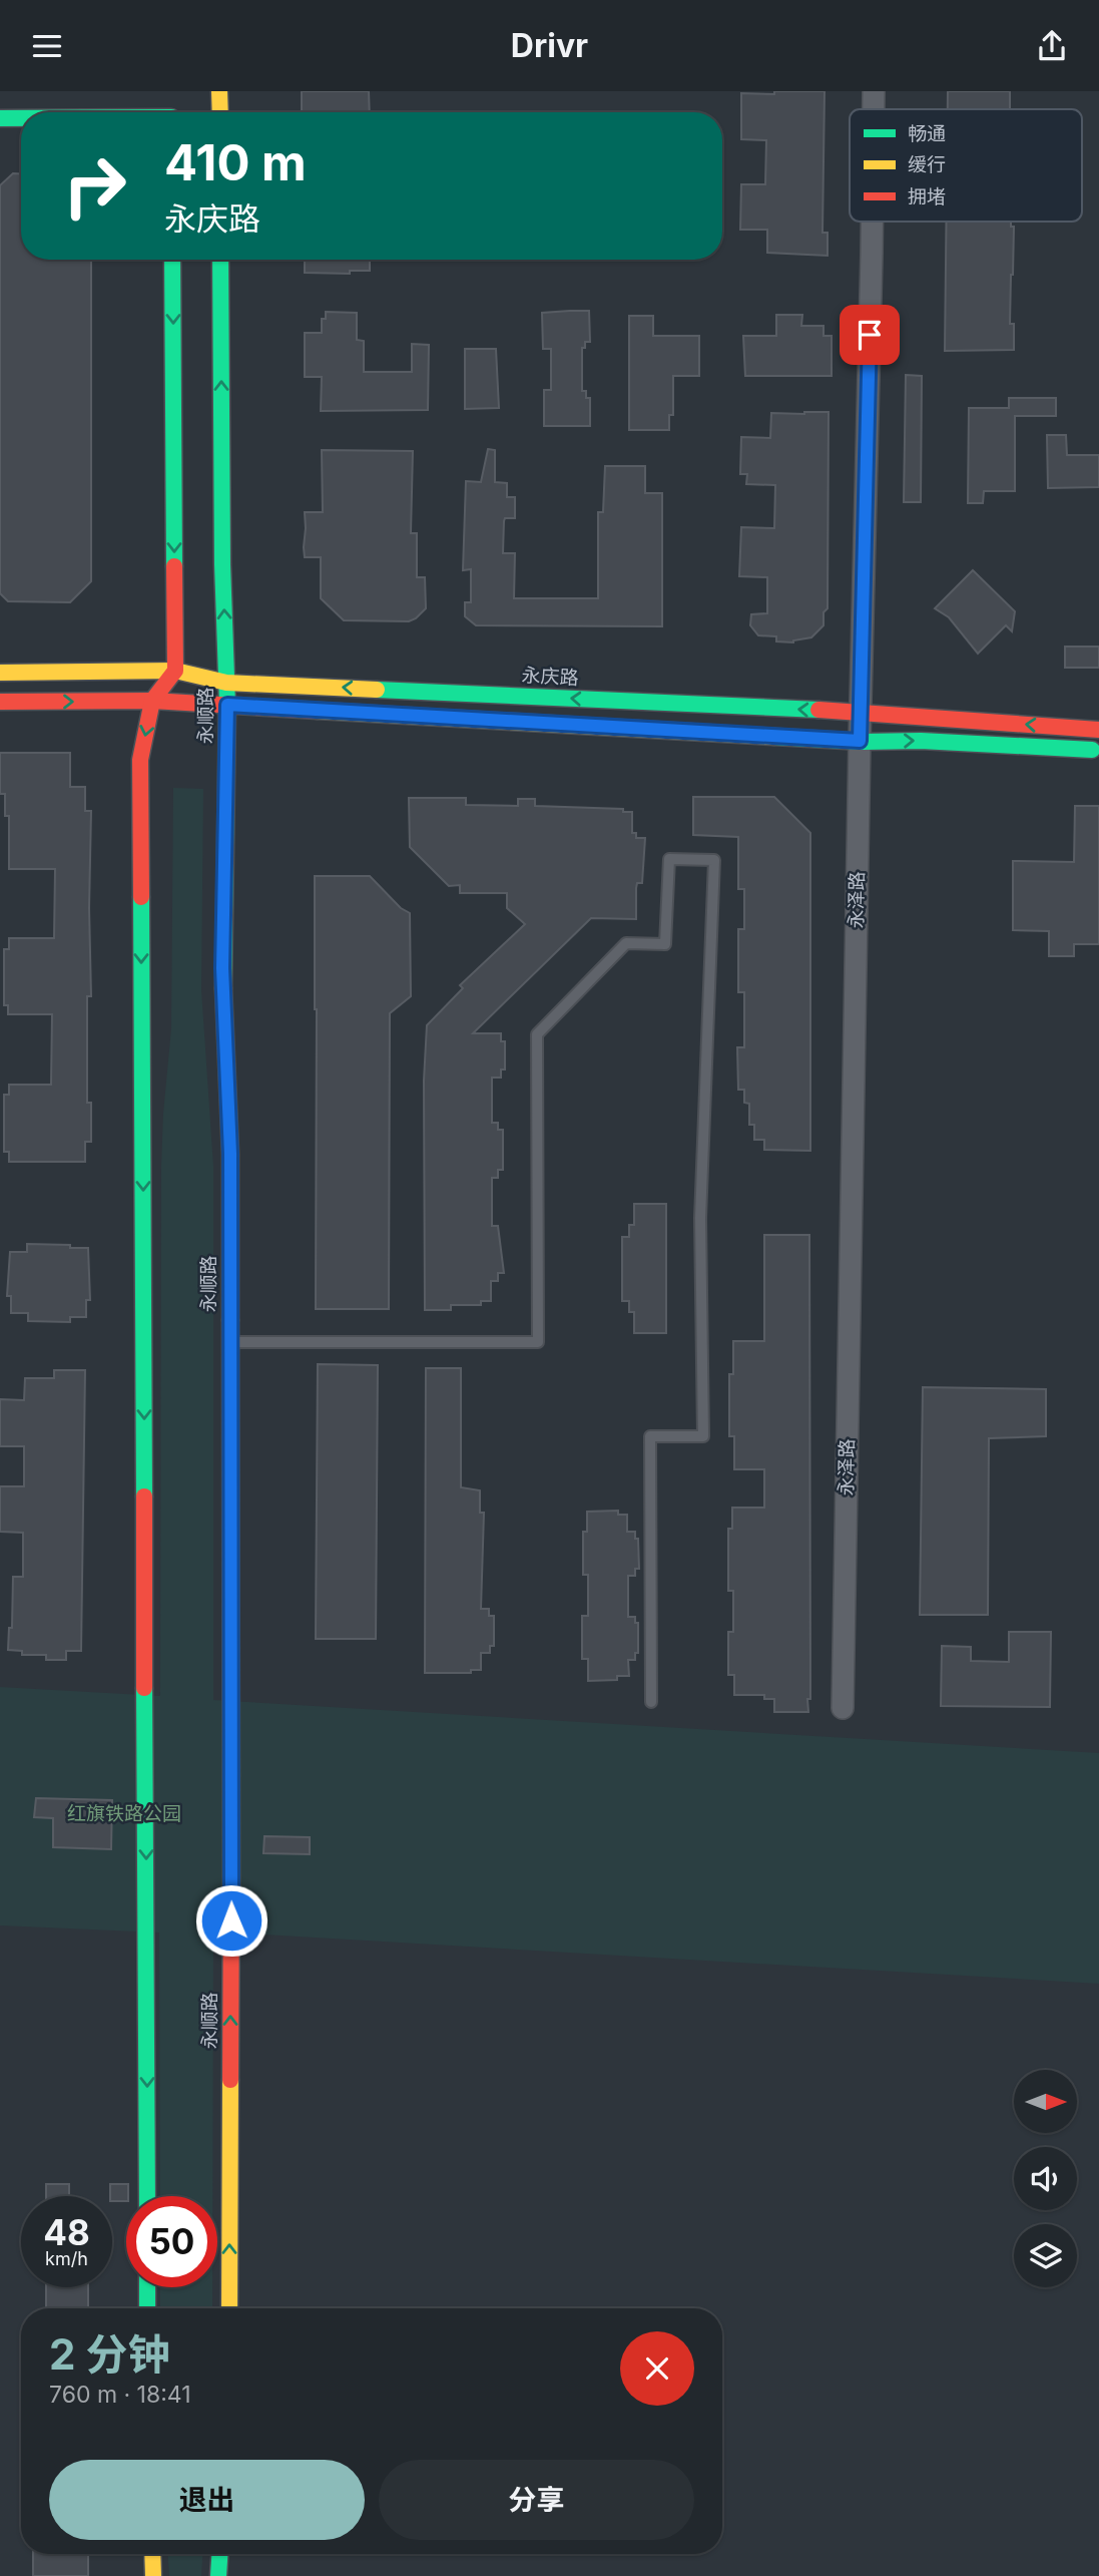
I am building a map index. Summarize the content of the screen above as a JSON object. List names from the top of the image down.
{
  "streets": {
    "main road": ["永庆路", "永顺路"],
    "street": ["永泽路"]
  },
  "crossings": [
    ["永庆路", "永顺路"],
    ["永庆路", "永泽路"]
  ],
  "parks": ["红旗铁路公园"],
  "legend": ["畅通", "缓行", "拥堵"],
  "north": "right",
  "page": {
    "header": "Drivr",
    "turn": ["410 m", "永庆路"],
    "speed": "48 km/h",
    "limit": "50",
    "heading": ["2 分钟", "760 m · 18:41"],
    "buttons": ["退出", "分享"]
  }
}
